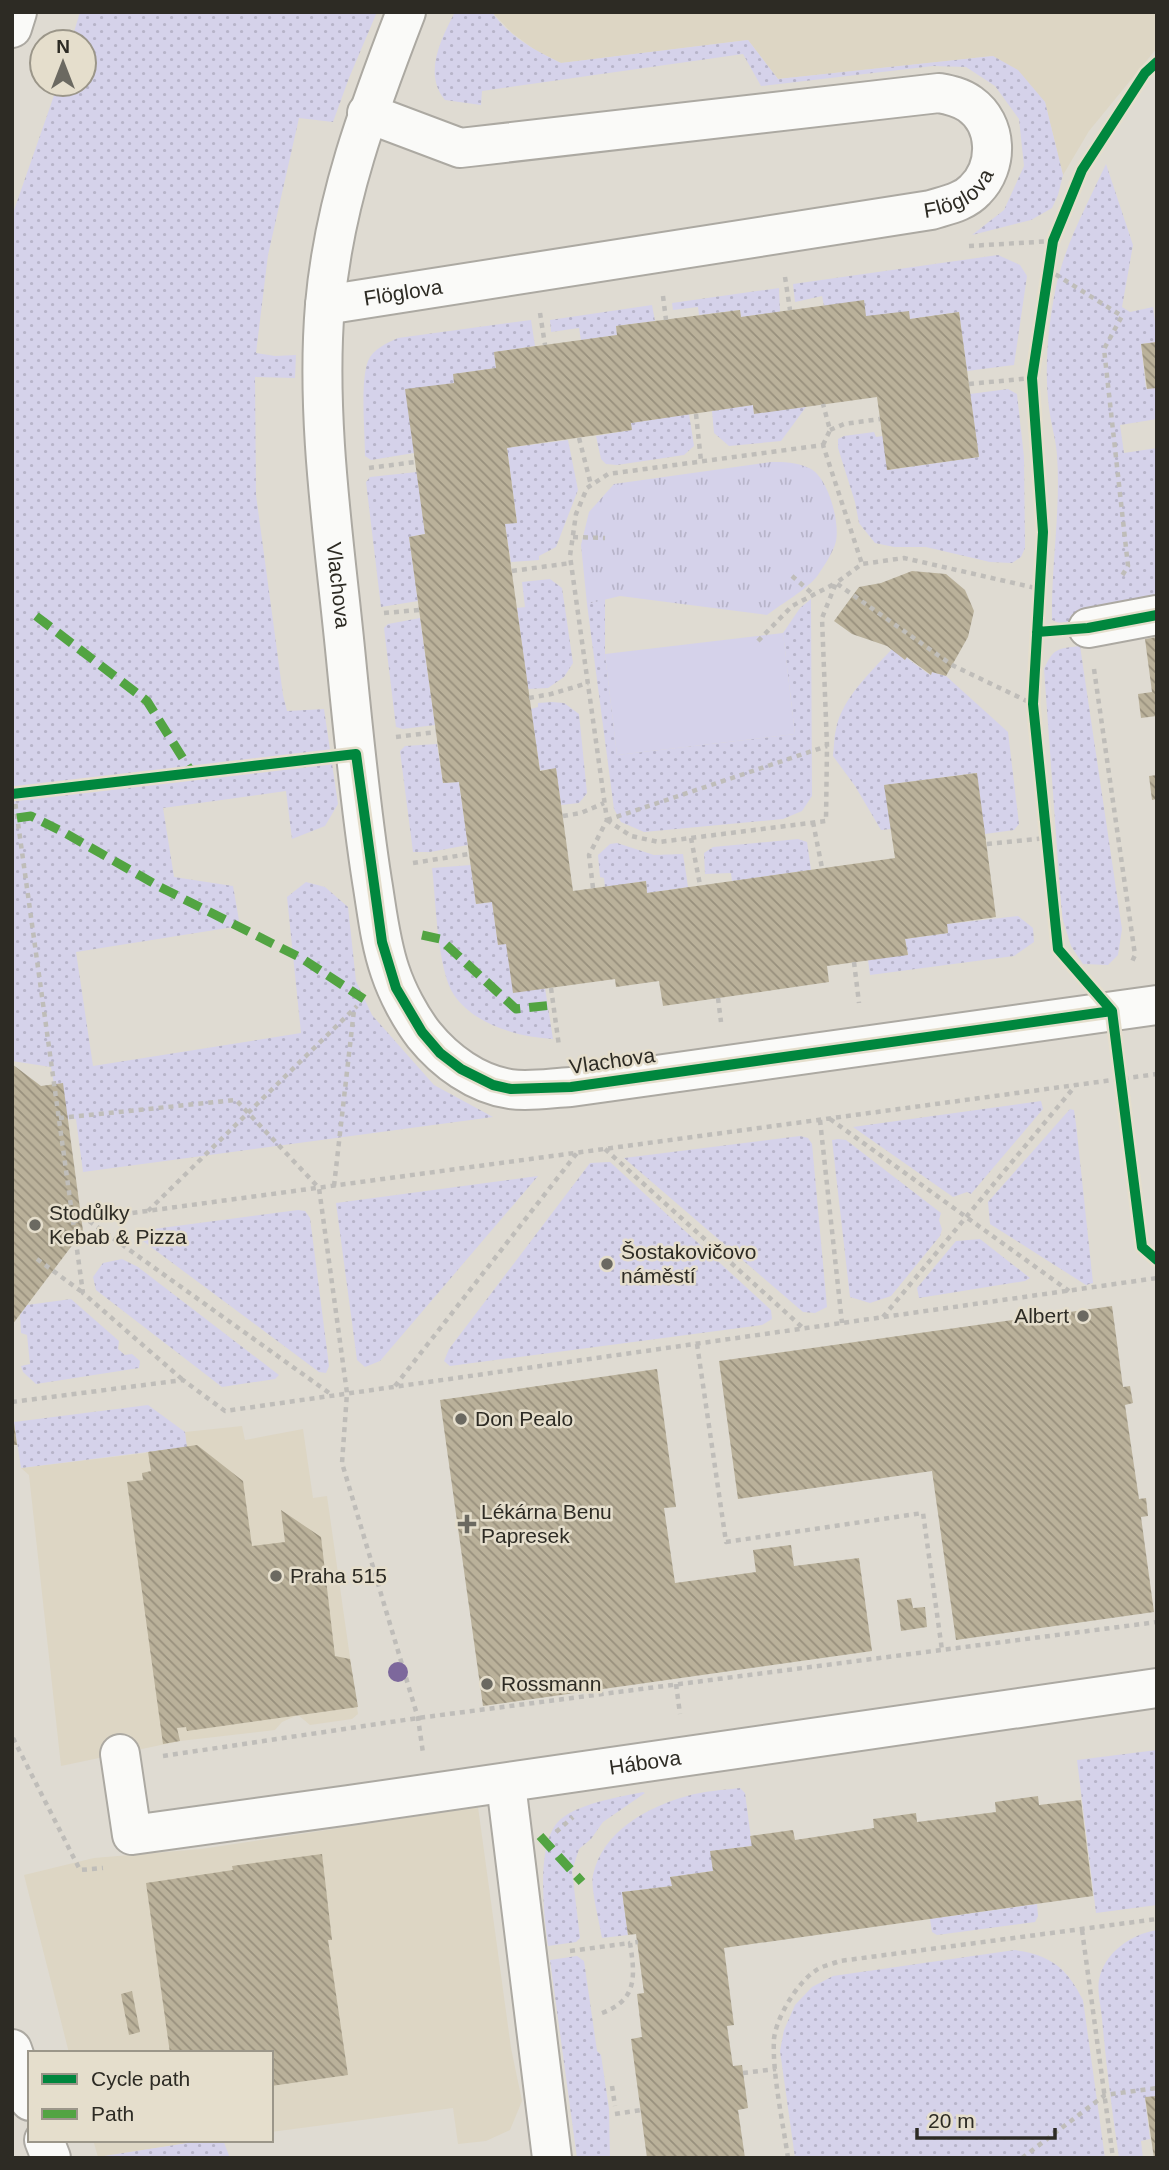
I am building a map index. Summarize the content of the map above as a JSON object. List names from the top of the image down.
{
  "streets": {
    "street": ["Flöglova", "Vlachova", "Hábova"]
  },
  "crossings": [
    ["Flöglova", "Vlachova"]
  ],
  "places": {
    "other": [
      "Stodůlky Kebab & Pizza",
      "Šostakovičovo náměstí",
      "Albert",
      "Don Pealo",
      "Praha 515",
      "Rossmann"
    ],
    "health": ["Lékárna Benu Papresek"]
  },
  "legend": ["Cycle path", "Path"],
  "scale_bar": "20 m",
  "north": "top"
}
